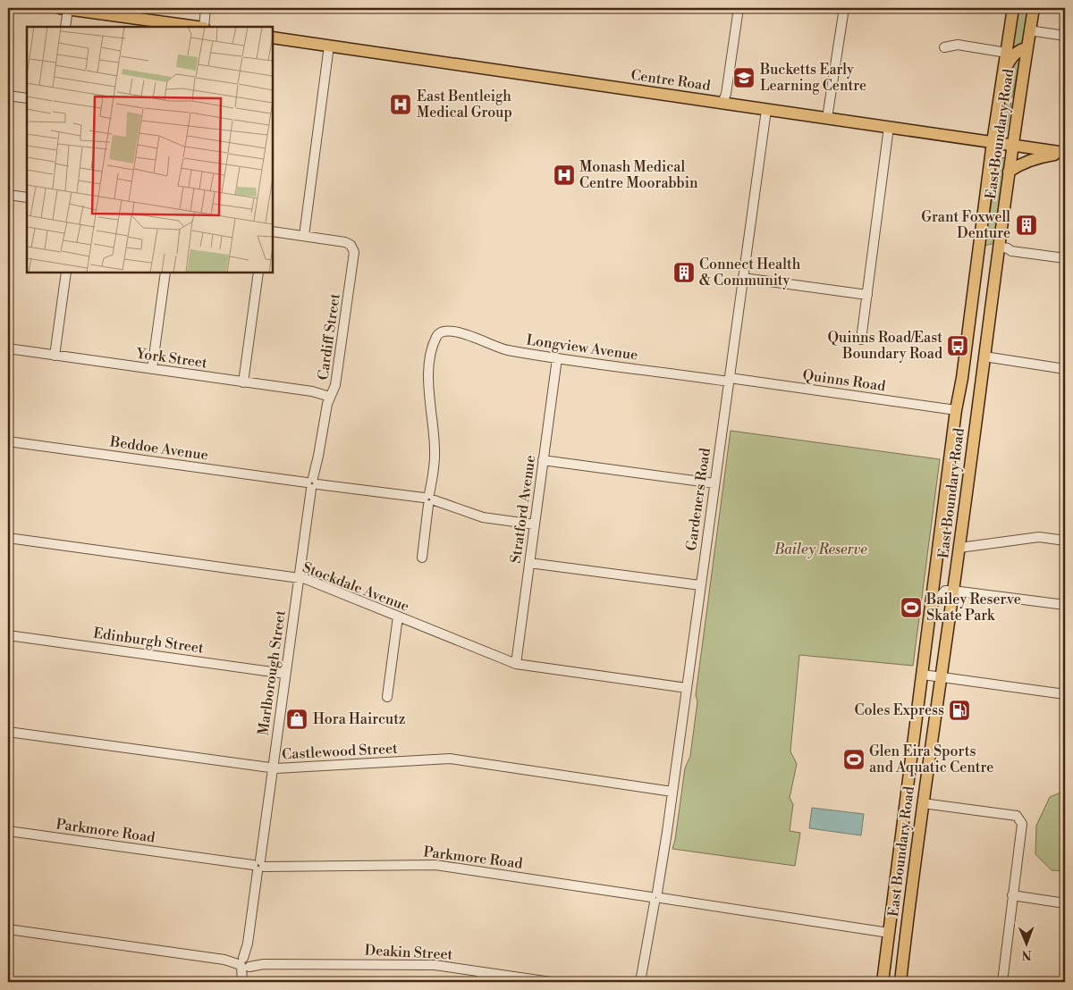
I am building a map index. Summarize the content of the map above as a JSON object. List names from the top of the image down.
{
  "streets": {
    "main road": ["Centre Road", "East Boundary Road"],
    "street": [
      "Cardiff Street",
      "Longview Avenue",
      "York Street",
      "Quinns Road",
      "Beddoe Avenue",
      "Gardeners Road",
      "Stratford Avenue",
      "Stockdale Avenue",
      "Edinburgh Street",
      "Marlborough Street",
      "Castlewood Street",
      "Parkmore Road",
      "Deakin Street"
    ]
  },
  "crossings": [
    ["Centre Road", "East Boundary Road"],
    ["Centre Road", "Gardeners Road"],
    ["East Boundary Road", "Quinns Road"],
    ["East Boundary Road", "Parkmore Road"],
    ["Cardiff Street", "York Street"],
    ["Cardiff Street", "Beddoe Avenue"],
    ["Cardiff Street", "Marlborough Street"],
    ["Longview Avenue", "Quinns Road"],
    ["Longview Avenue", "Beddoe Avenue"],
    ["Longview Avenue", "Gardeners Road"],
    ["Longview Avenue", "Stratford Avenue"],
    ["Quinns Road", "Gardeners Road"],
    ["Beddoe Avenue", "Stratford Avenue"],
    ["Beddoe Avenue", "Marlborough Street"],
    ["Gardeners Road", "Stockdale Avenue"],
    ["Gardeners Road", "Castlewood Street"],
    ["Gardeners Road", "Parkmore Road"],
    ["Stratford Avenue", "Stockdale Avenue"],
    ["Stockdale Avenue", "Marlborough Street"],
    ["Edinburgh Street", "Marlborough Street"],
    ["Marlborough Street", "Castlewood Street"],
    ["Marlborough Street", "Parkmore Road"],
    ["Marlborough Street", "Deakin Street"]
  ],
  "parks": ["Bailey Reserve"],
  "places": {
    "school or university": ["Bucketts Early Learning Centre"],
    "hospital": ["East Bentleigh Medical Group", "Monash Medical Centre Moorabbin"],
    "building": ["Grant Foxwell Denture", "Connect Health & Community"],
    "bus stop": ["Quinns Road/East Boundary Road"],
    "sports": ["Bailey Reserve Skate Park", "Glen Eira Sports and Aquatic Centre"],
    "fuel station": ["Coles Express"],
    "shop": ["Hora Haircutz"]
  },
  "north": "bottom"
}
